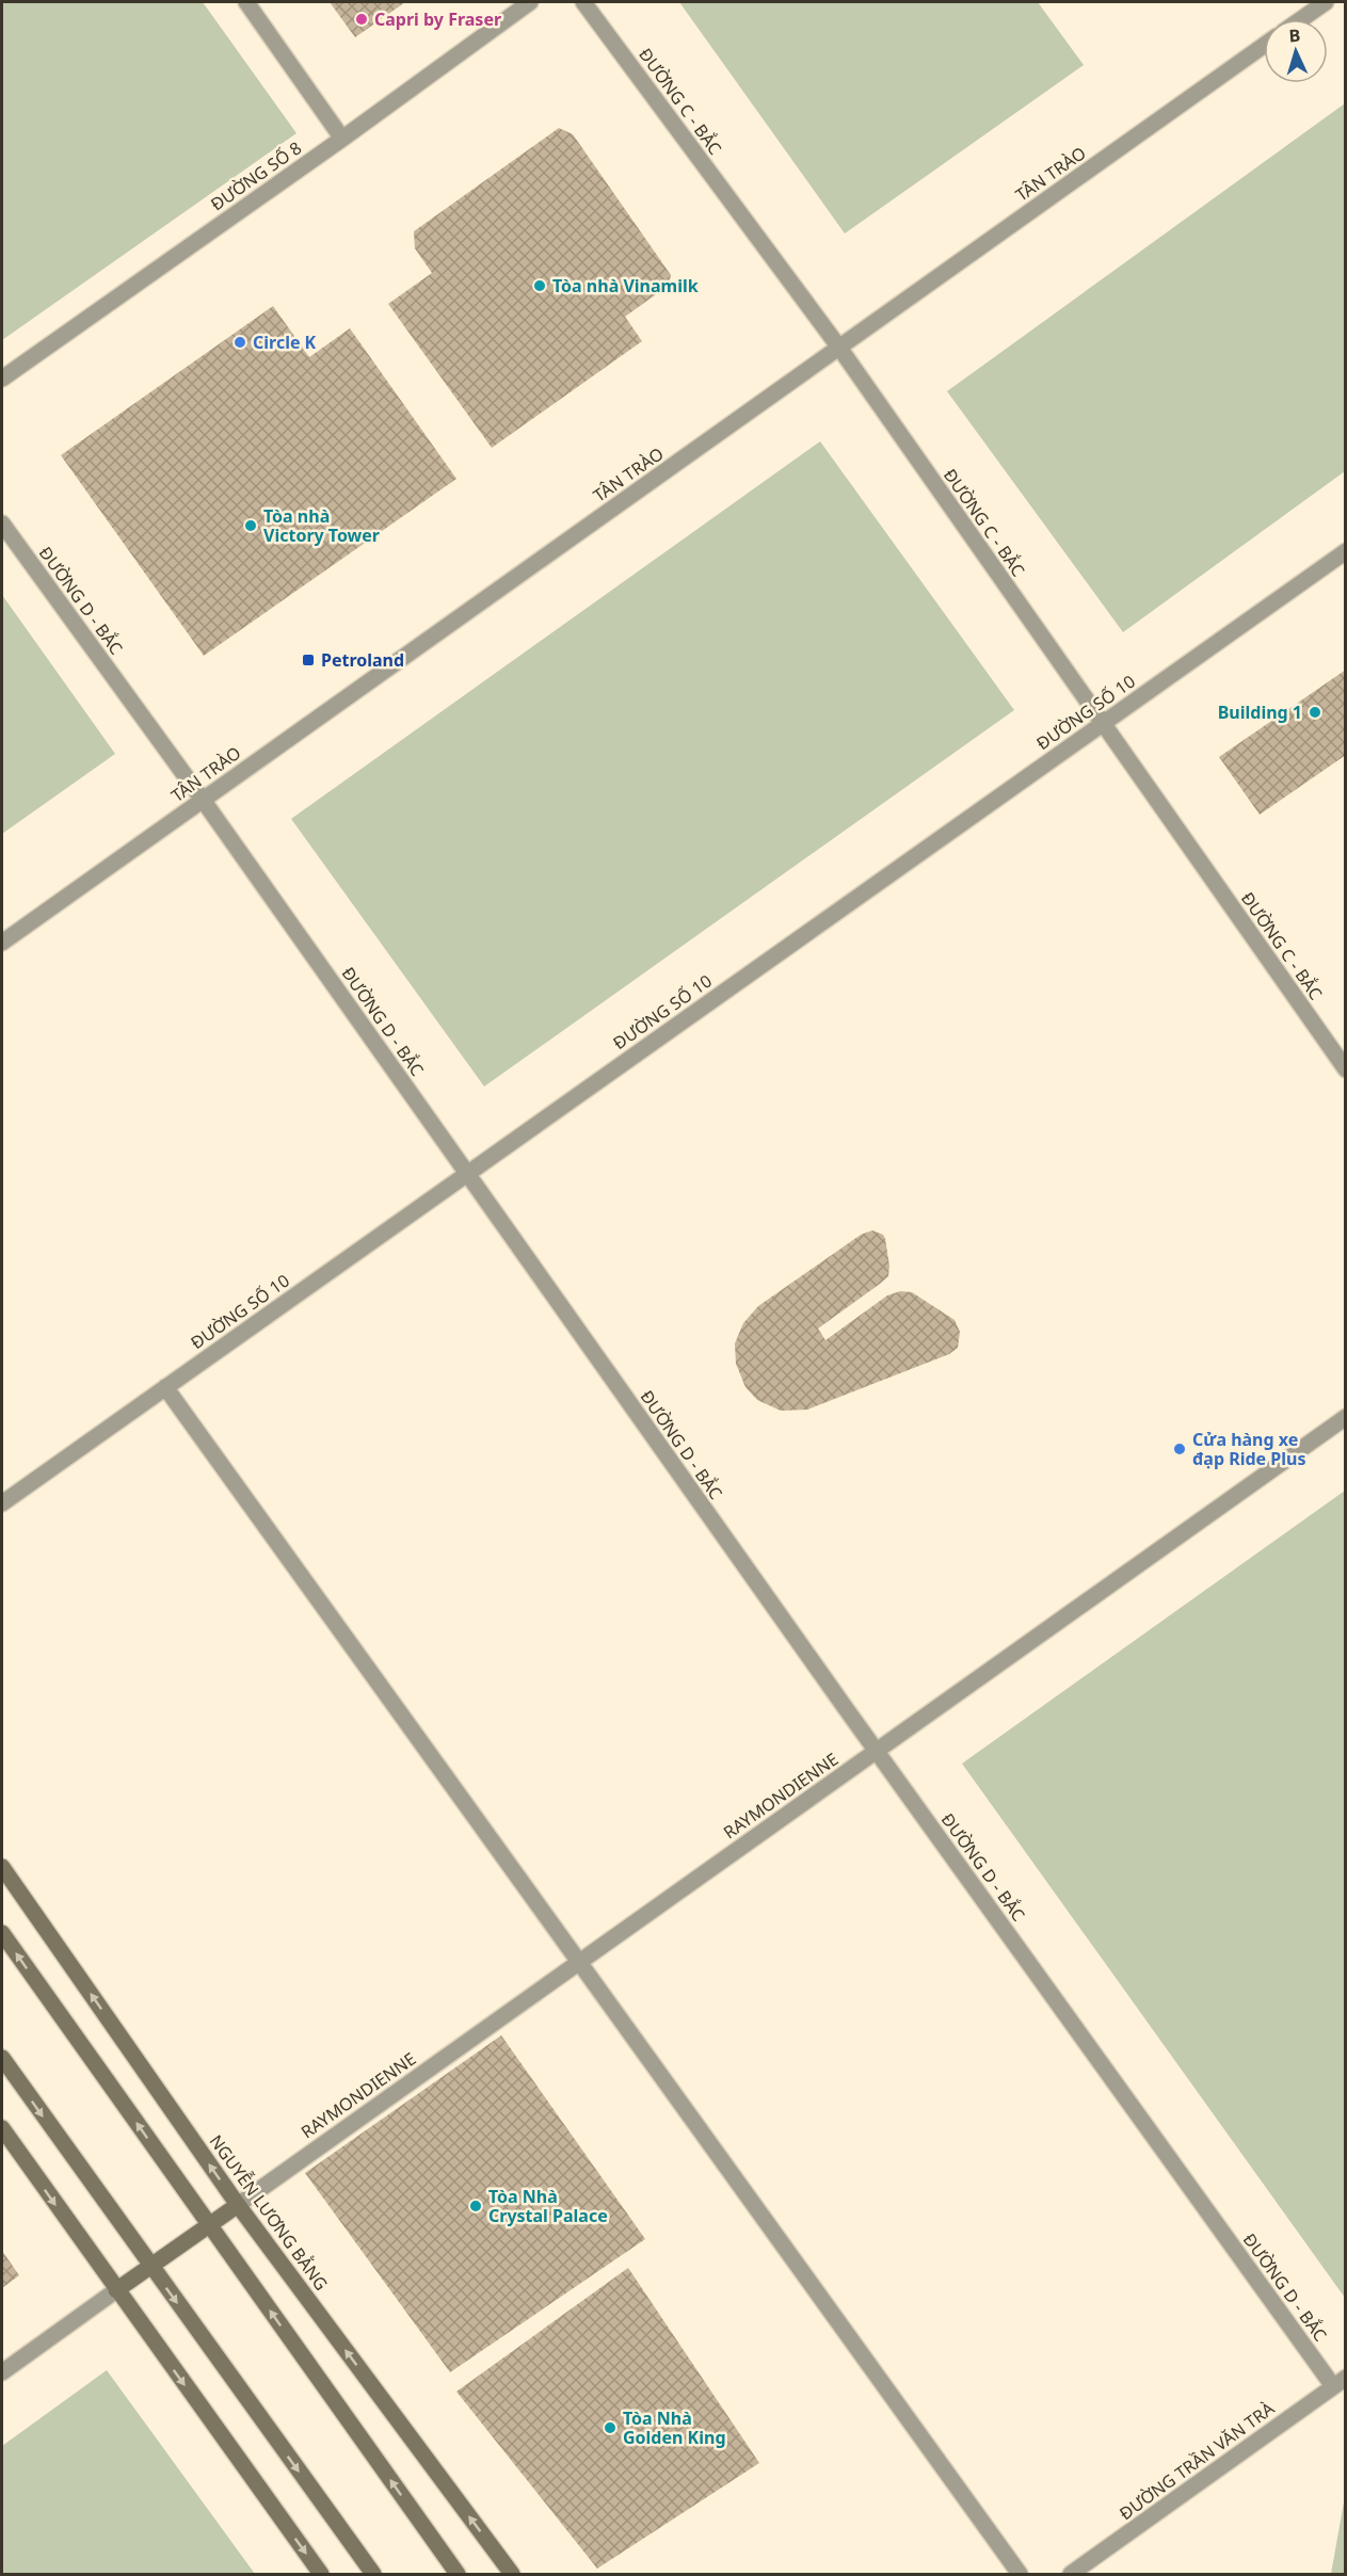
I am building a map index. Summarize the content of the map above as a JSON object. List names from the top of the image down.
{
  "streets": {
    "main road": ["NGUYỄN LƯƠNG BẰNG"],
    "street": [
      "ĐƯỜNG C - BẮC",
      "TÂN TRÀO",
      "ĐƯỜNG SỐ 8",
      "ĐƯỜNG D - BẮC",
      "ĐƯỜNG SỐ 10",
      "RAYMONDIENNE",
      "ĐƯỜNG TRẦN VĂN TRÀ"
    ]
  },
  "crossings": [
    ["ĐƯỜNG C - BẮC", "TÂN TRÀO"],
    ["ĐƯỜNG C - BẮC", "ĐƯỜNG SỐ 10"],
    ["TÂN TRÀO", "ĐƯỜNG D - BẮC"],
    ["ĐƯỜNG D - BẮC", "ĐƯỜNG SỐ 10"],
    ["ĐƯỜNG D - BẮC", "RAYMONDIENNE"],
    ["ĐƯỜNG D - BẮC", "ĐƯỜNG TRẦN VĂN TRÀ"],
    ["RAYMONDIENNE", "NGUYỄN LƯƠNG BẰNG"]
  ],
  "places": {
    "other": [
      "Capri by Fraser",
      "Tòa nhà Vinamilk",
      "Circle K",
      "Tòa nhà Victory Tower",
      "Building 1",
      "Cửa hàng xe đạp Ride Plus",
      "Tòa Nhà Crystal Palace",
      "Tòa Nhà Golden King"
    ],
    "transit": ["Petroland"]
  },
  "north": "top"
}
